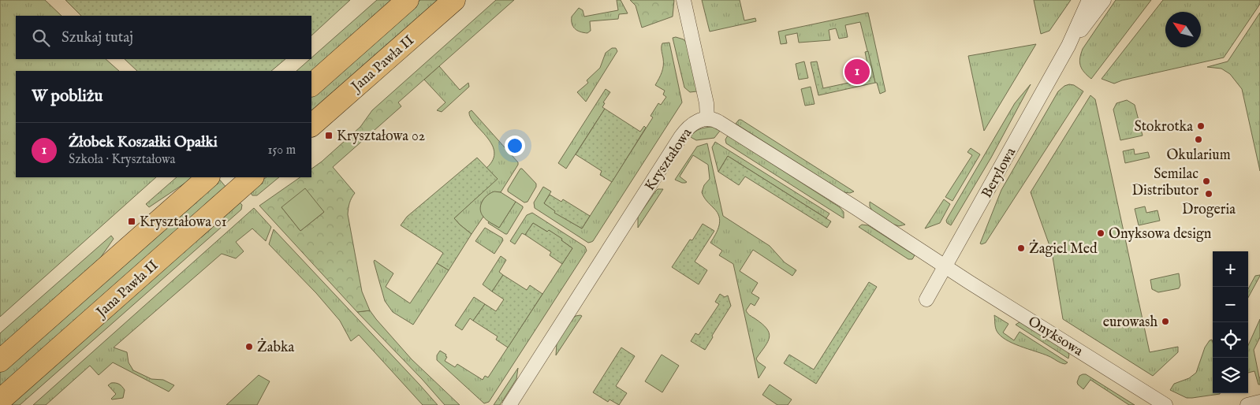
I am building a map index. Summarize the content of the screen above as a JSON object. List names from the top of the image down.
{
  "streets": {
    "main road": ["Jana Pawła II"],
    "street": ["Kryształowa", "Berylowa", "Onyksowa"]
  },
  "crossings": [
    ["Kryształowa", "Berylowa"],
    ["Kryształowa", "Onyksowa"],
    ["Berylowa", "Onyksowa"]
  ],
  "places": {
    "other": [
      "Stokrotka",
      "Okularium",
      "Semilac Distributor",
      "Drogeria",
      "Onyksowa design",
      "Żagiel Med",
      "eurowash",
      "Żabka"
    ],
    "transit": ["Kryształowa 02", "Kryształowa 01"]
  },
  "north": "top left",
  "page": {
    "search": "Szukaj tutaj",
    "pins": "1",
    "heading": "W pobliżu",
    "list": [
      {
        "mark": "1",
        "name": "Żłobek Koszałki Opałki",
        "note": "Szkoła · Kryształowa",
        "value": "150 m"
      }
    ],
    "map_buttons": ["+", "−"]
  }
}
